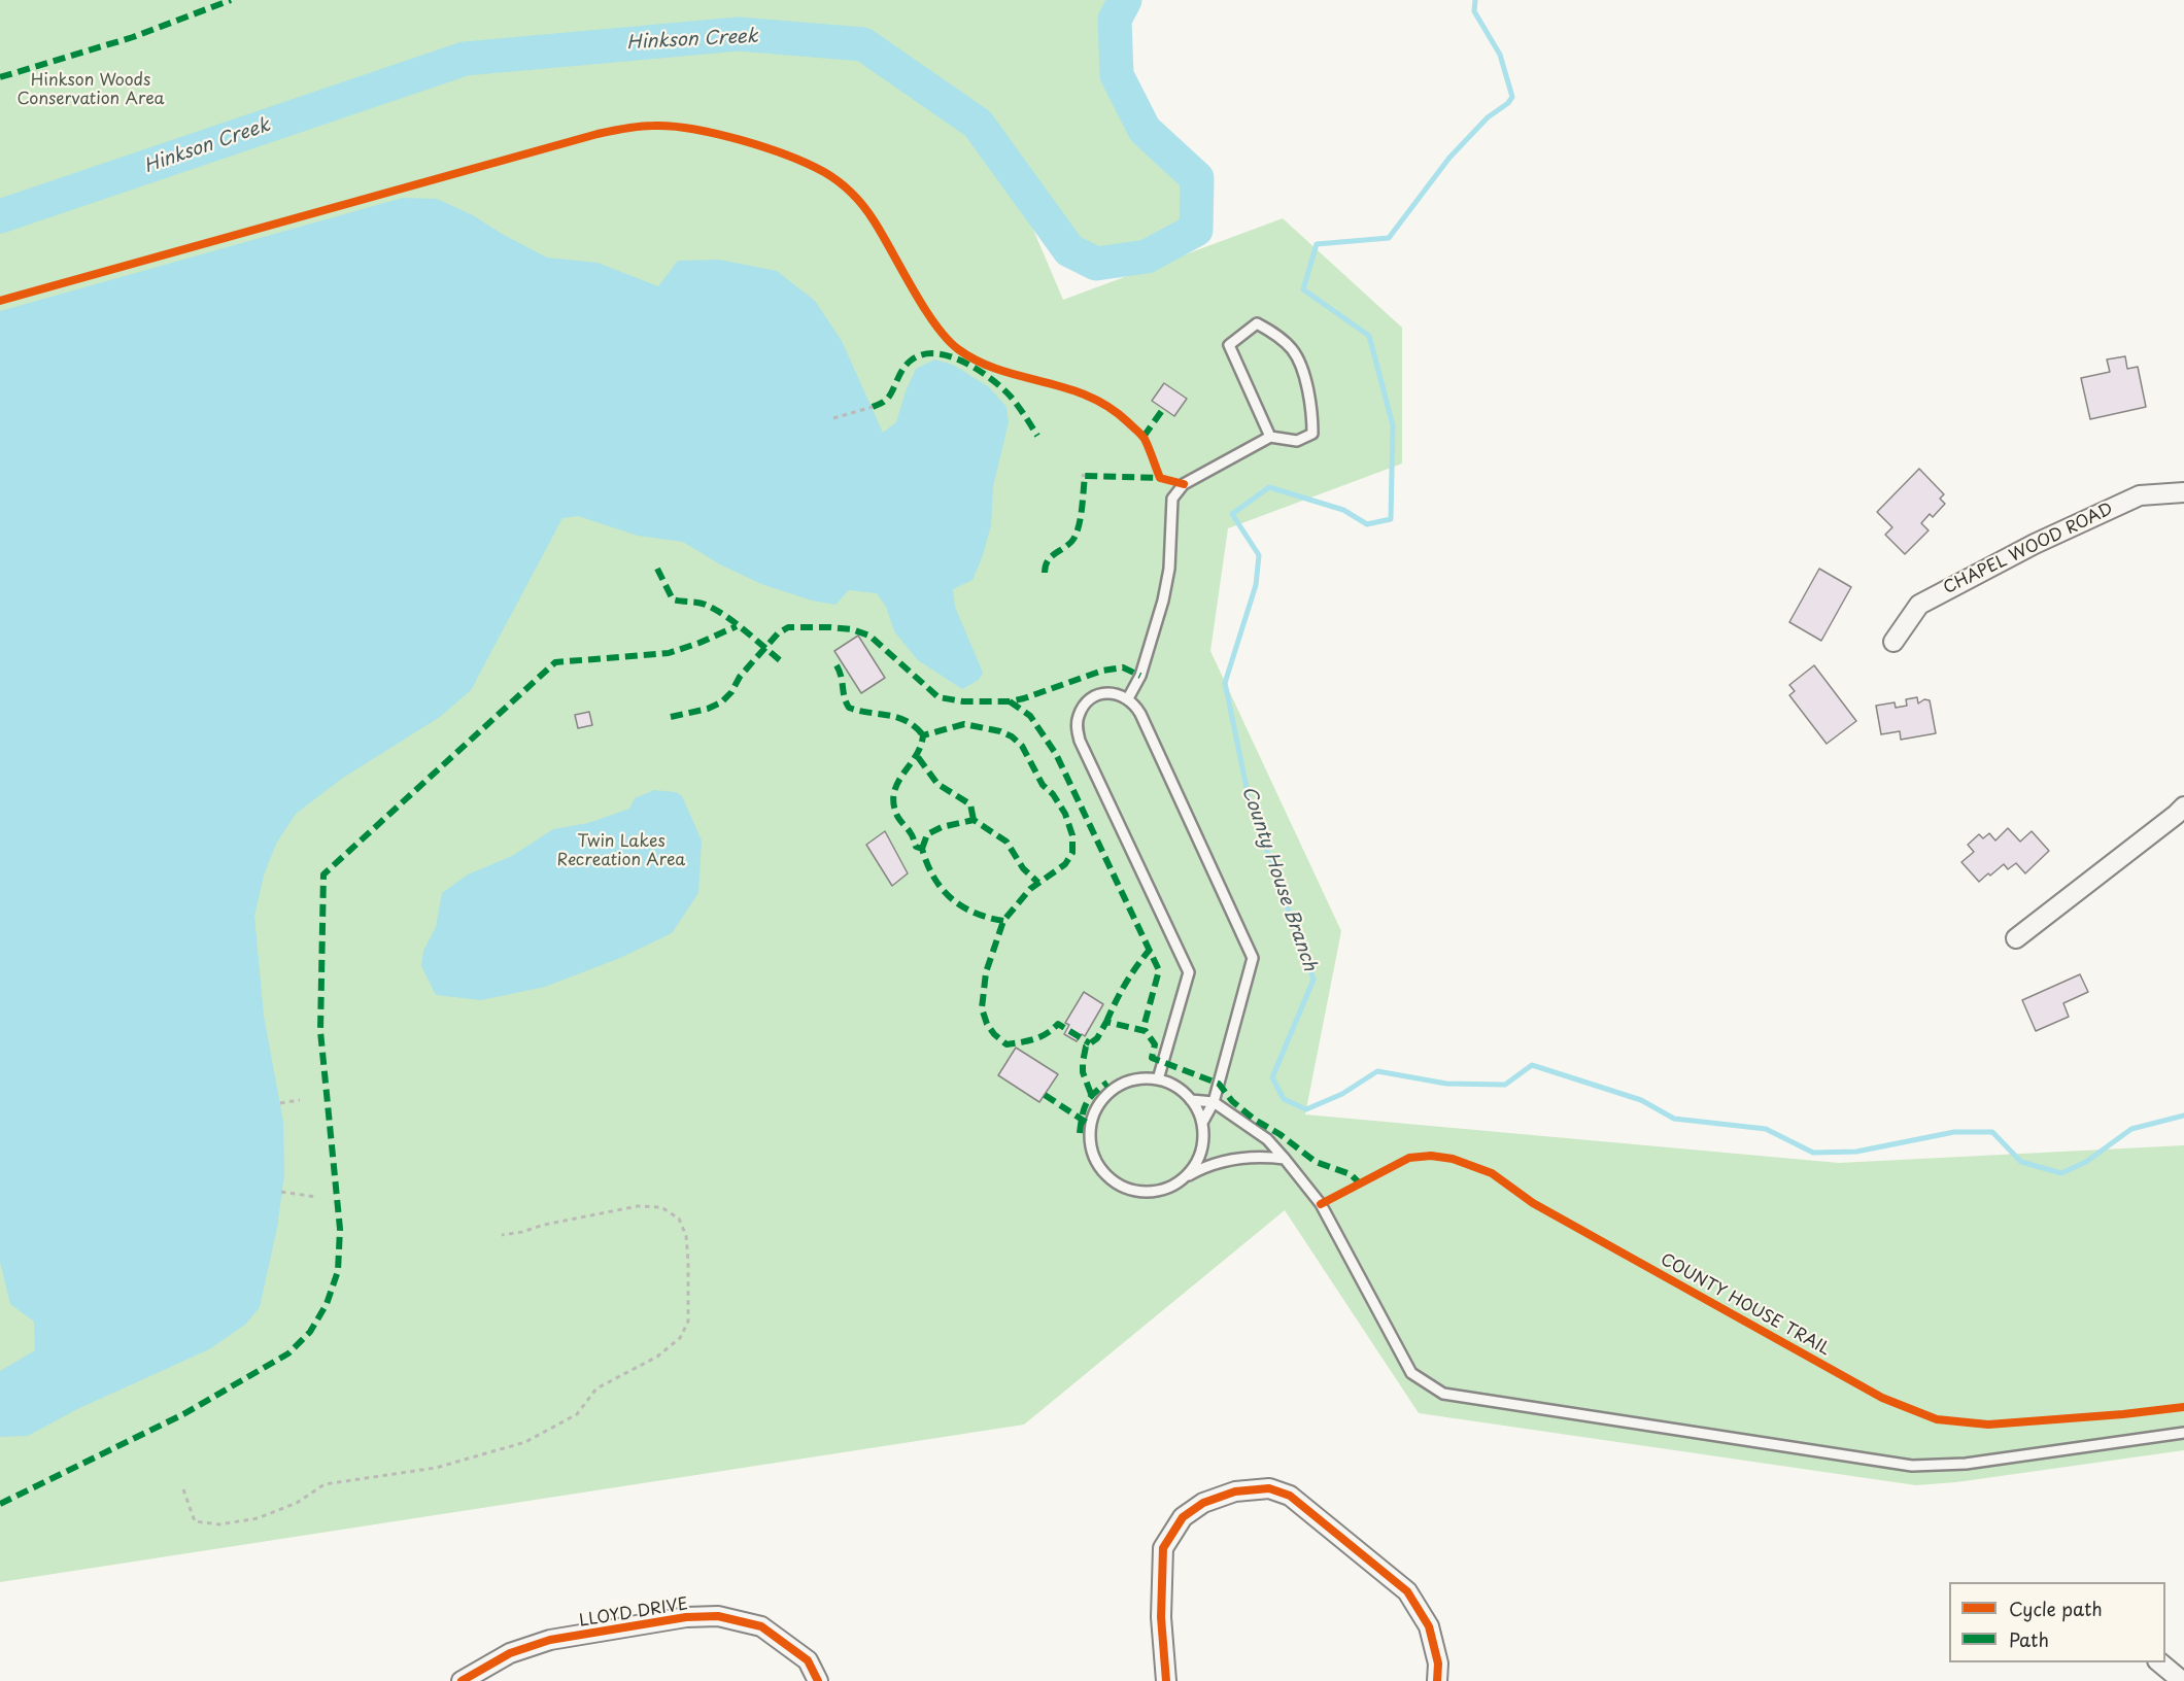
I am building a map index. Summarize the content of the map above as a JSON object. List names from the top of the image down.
{
  "streets": {
    "street": ["CHAPEL WOOD ROAD", "LLOYD DRIVE"],
    "cycle path": ["COUNTY HOUSE TRAIL"]
  },
  "water": ["Hinkson Creek", "County House Branch"],
  "parks": ["Hinkson Woods Conservation Area", "Twin Lakes Recreation Area"],
  "legend": ["Cycle path", "Path"]
}
